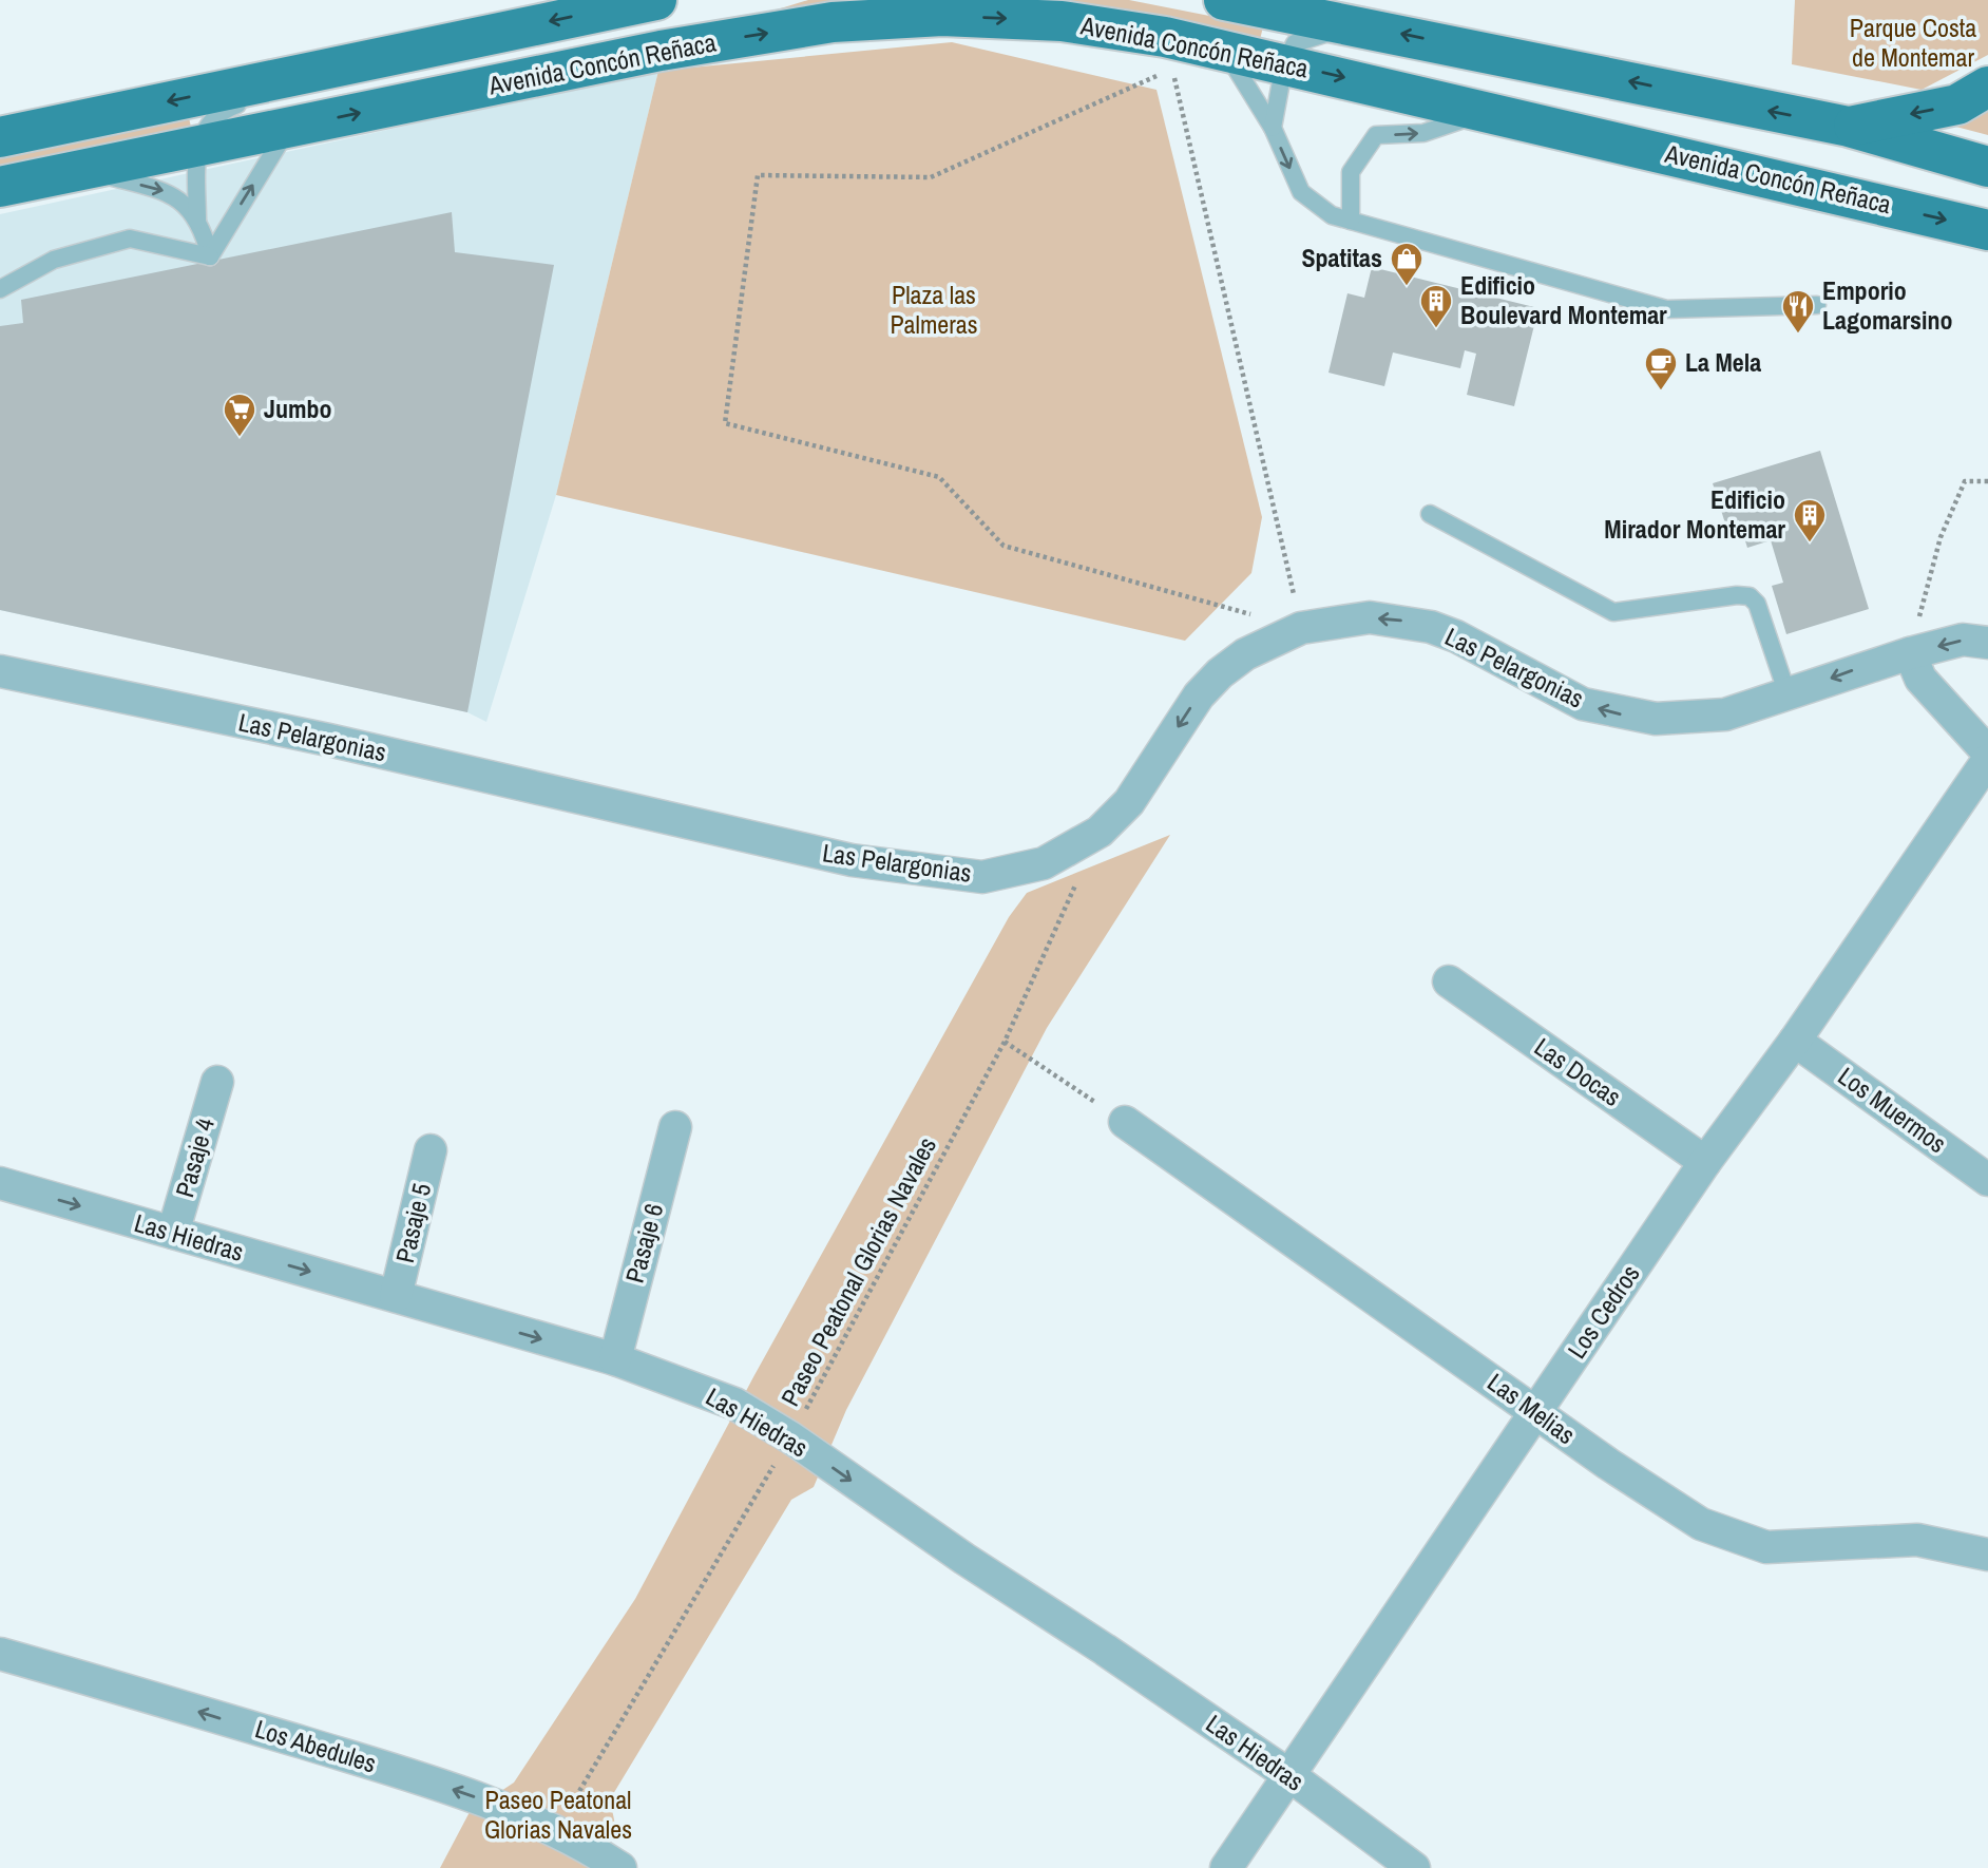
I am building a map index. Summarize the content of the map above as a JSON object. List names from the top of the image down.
{
  "streets": {
    "main road": ["Avenida Concón Reñaca"],
    "street": [
      "Las Pelargonias",
      "Las Docas",
      "Los Muermos",
      "Pasaje 4",
      "Pasaje 5",
      "Las Hiedras",
      "Pasaje 6",
      "Los Cedros",
      "Las Melias",
      "Los Abedules"
    ],
    "path": ["Paseo Peatonal Glorias Navales"]
  },
  "crossings": [
    ["Las Docas", "Los Cedros"],
    ["Los Muermos", "Los Cedros"],
    ["Pasaje 4", "Las Hiedras"],
    ["Pasaje 5", "Las Hiedras"],
    ["Las Hiedras", "Pasaje 6"],
    ["Las Hiedras", "Paseo Peatonal Glorias Navales"],
    ["Las Hiedras", "Los Cedros"],
    ["Paseo Peatonal Glorias Navales", "Los Abedules"],
    ["Los Cedros", "Las Melias"]
  ],
  "one_way": ["Las Pelargonias", "Las Hiedras", "Los Abedules"],
  "parks": ["Parque Costa de Montemar", "Plaza las Palmeras", "Paseo Peatonal Glorias Navales"],
  "places": {
    "shop": ["Spatitas"],
    "building": ["Edificio Boulevard Montemar", "Edificio Mirador Montemar"],
    "restaurant": ["Emporio Lagomarsino"],
    "cafe": ["La Mela"],
    "supermarket": ["Jumbo"]
  }
}
